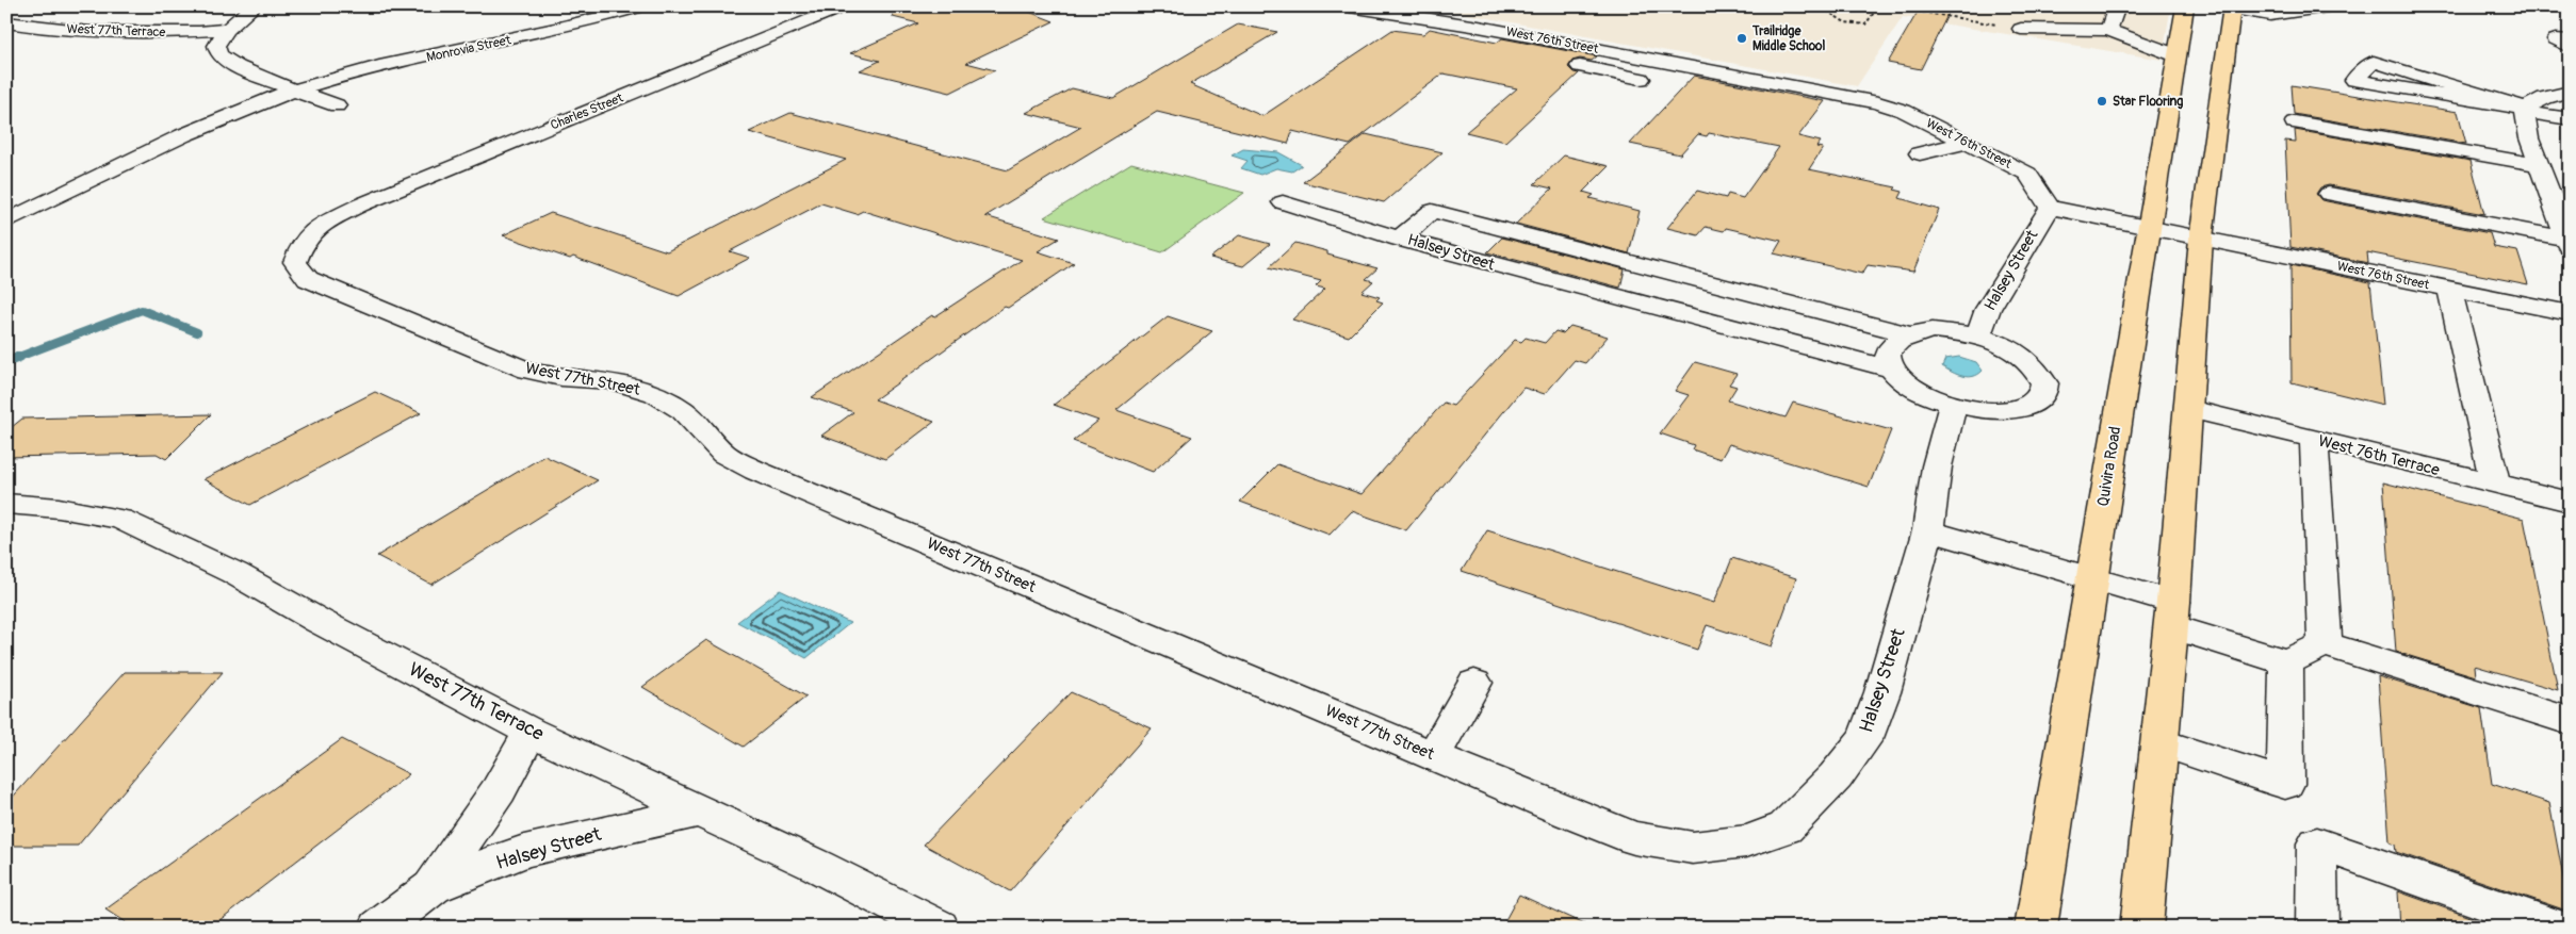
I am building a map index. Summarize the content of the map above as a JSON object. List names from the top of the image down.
{
  "streets": {
    "main road": ["Quivira Road"],
    "street": [
      "West 77th Terrace",
      "West 76th Street",
      "Monrovia Street",
      "Charles Street",
      "Halsey Street",
      "West 77th Street",
      "West 76th Terrace"
    ]
  },
  "crossings": [
    ["West 77th Terrace", "Halsey Street"],
    ["West 76th Street", "Halsey Street"],
    ["West 76th Street", "Quivira Road"],
    ["Charles Street", "West 77th Street"],
    ["Halsey Street", "West 77th Street"]
  ],
  "places": ["Trailridge Middle School", "Star Flooring"]
}
